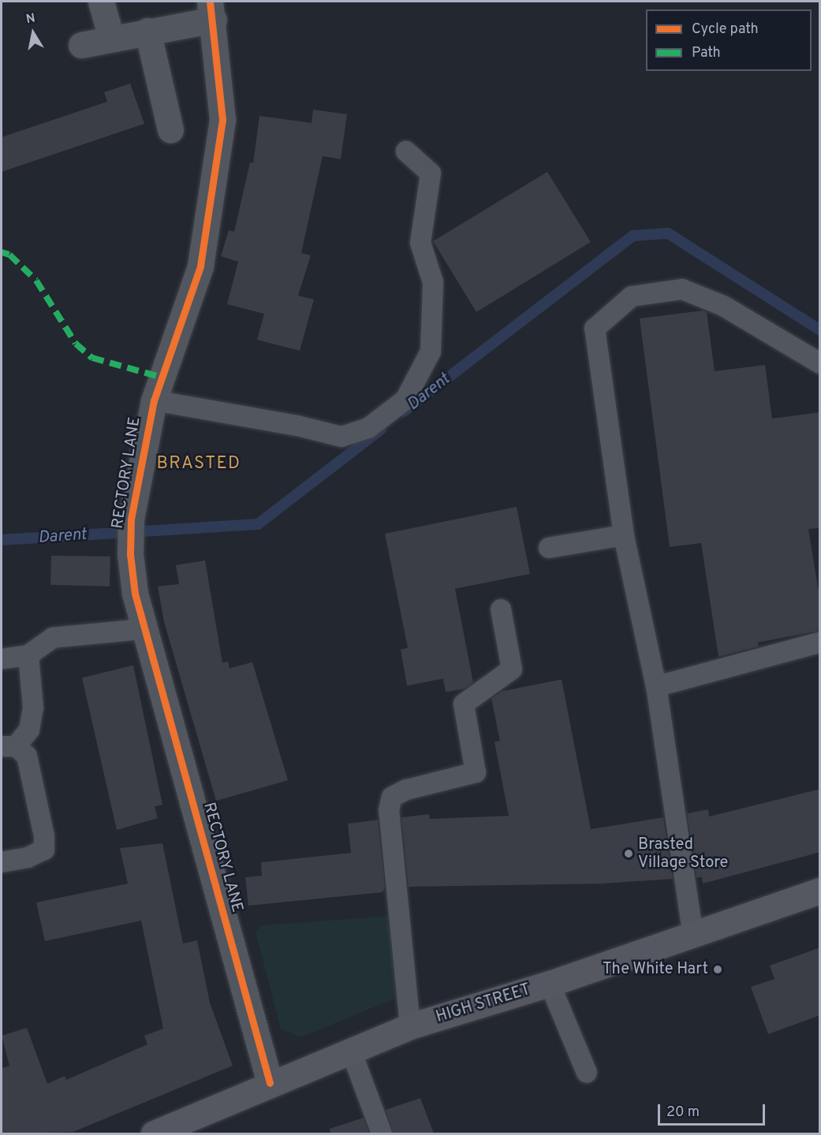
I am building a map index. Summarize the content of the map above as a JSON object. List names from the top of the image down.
{
  "streets": {
    "main road": ["HIGH STREET"],
    "street": ["RECTORY LANE"]
  },
  "crossings": [
    ["RECTORY LANE", "HIGH STREET"]
  ],
  "districts": ["BRASTED"],
  "water": ["Darent"],
  "places": ["Brasted Village Store", "The White Hart"],
  "legend": ["Cycle path", "Path"],
  "scale_bar": "20 m",
  "north": "top"
}
